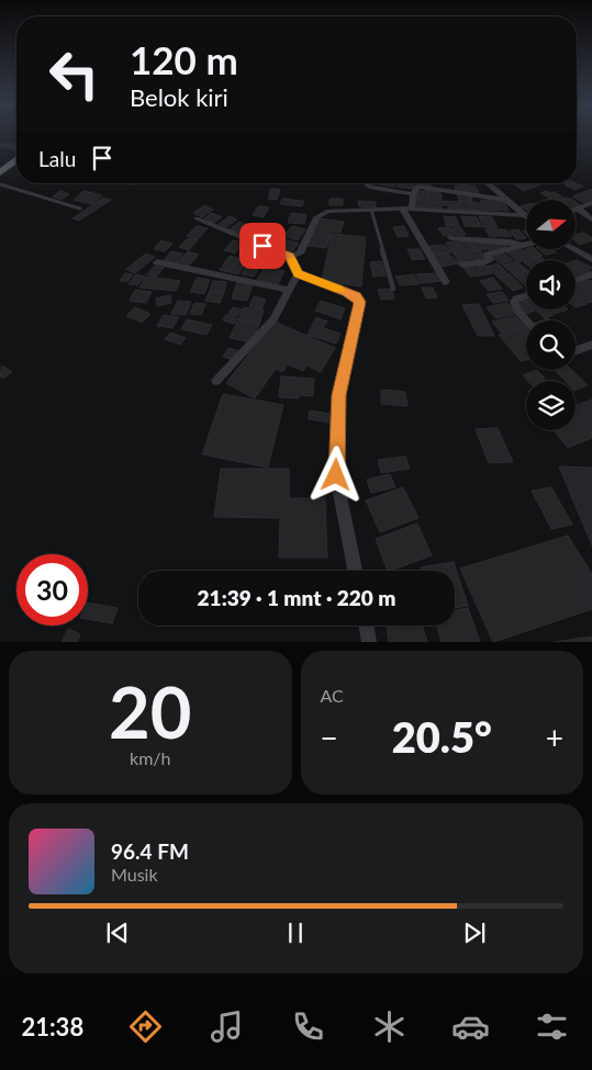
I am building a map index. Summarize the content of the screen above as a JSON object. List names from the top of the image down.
{
  "north": "right",
  "page": {
    "turn": ["120 m", "Belok kiri"],
    "then": "Lalu",
    "limit": "30",
    "trip": "21:39 · 1 mnt · 220 m",
    "tile": [
      ["20", "km/h"],
      "AC"
    ],
    "heat": ["−", "20.5°", "+"],
    "song": ["96.4 FM", "Musik"],
    "tabs": "21:38"
  }
}
